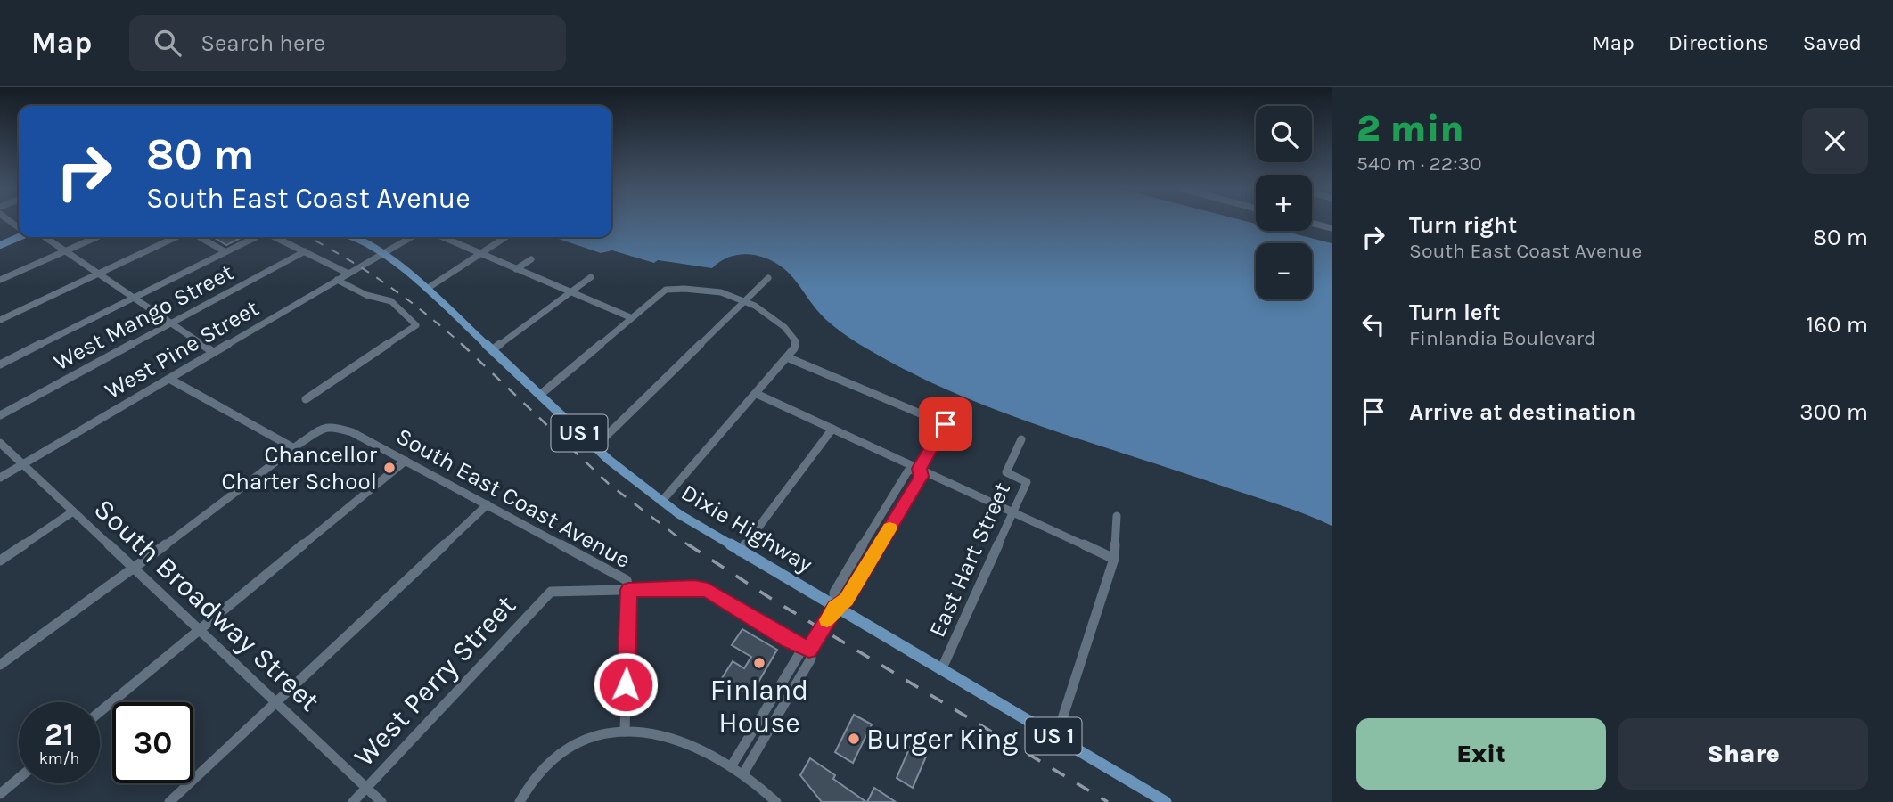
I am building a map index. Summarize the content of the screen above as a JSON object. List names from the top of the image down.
{
  "streets": {
    "main road": ["US 1", "Dixie Highway"],
    "street": [
      "West Mango Street",
      "West Pine Street",
      "South East Coast Avenue",
      "East Hart Street",
      "South Broadway Street",
      "West Perry Street"
    ]
  },
  "crossings": [
    ["West Pine Street", "Dixie Highway"],
    ["West Pine Street", "South Broadway Street"],
    ["South East Coast Avenue", "West Perry Street"],
    ["Dixie Highway", "East Hart Street"],
    ["South Broadway Street", "West Perry Street"]
  ],
  "places": ["Chancellor Charter School", "Finland House", "Burger King"],
  "page": {
    "header": "Map",
    "search": "Search here",
    "nav": ["Map", "Directions", "Saved"],
    "heading": ["2 min", "540 m · 22:30"],
    "map_buttons": ["+", "−"],
    "turn": ["80 m", "South East Coast Avenue"],
    "list": [
      {
        "name": "Turn right",
        "note": "South East Coast Avenue",
        "value": "80 m"
      },
      {
        "name": "Turn left",
        "note": "Finlandia Boulevard",
        "value": "160 m"
      },
      {
        "name": "Arrive at destination",
        "value": "300 m"
      }
    ],
    "speed": "21 km/h",
    "limit": "30",
    "buttons": ["Exit", "Share"]
  }
}
